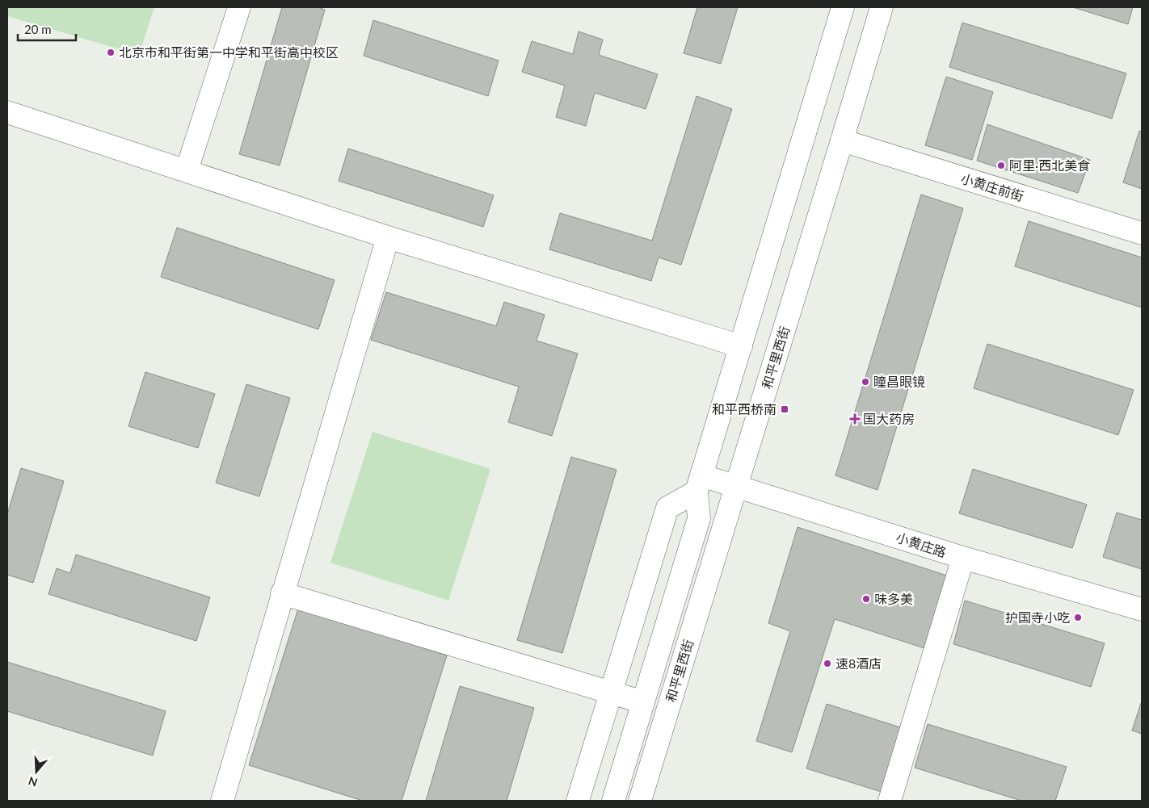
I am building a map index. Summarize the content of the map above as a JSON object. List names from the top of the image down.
{
  "streets": {
    "street": ["小黄庄前街", "和平里西街", "小黄庄路"]
  },
  "crossings": [
    ["小黄庄前街", "和平里西街"],
    ["和平里西街", "小黄庄路"]
  ],
  "places": {
    "other": [
      "北京市和平街第一中学和平街高中校区",
      "阿里·西北美食",
      "瞳昌眼镜",
      "味多美",
      "护国寺小吃",
      "速8酒店"
    ],
    "transit": ["和平西桥南"],
    "health": ["国大药房"]
  },
  "scale_bar": "20 m",
  "north": "bottom"
}
